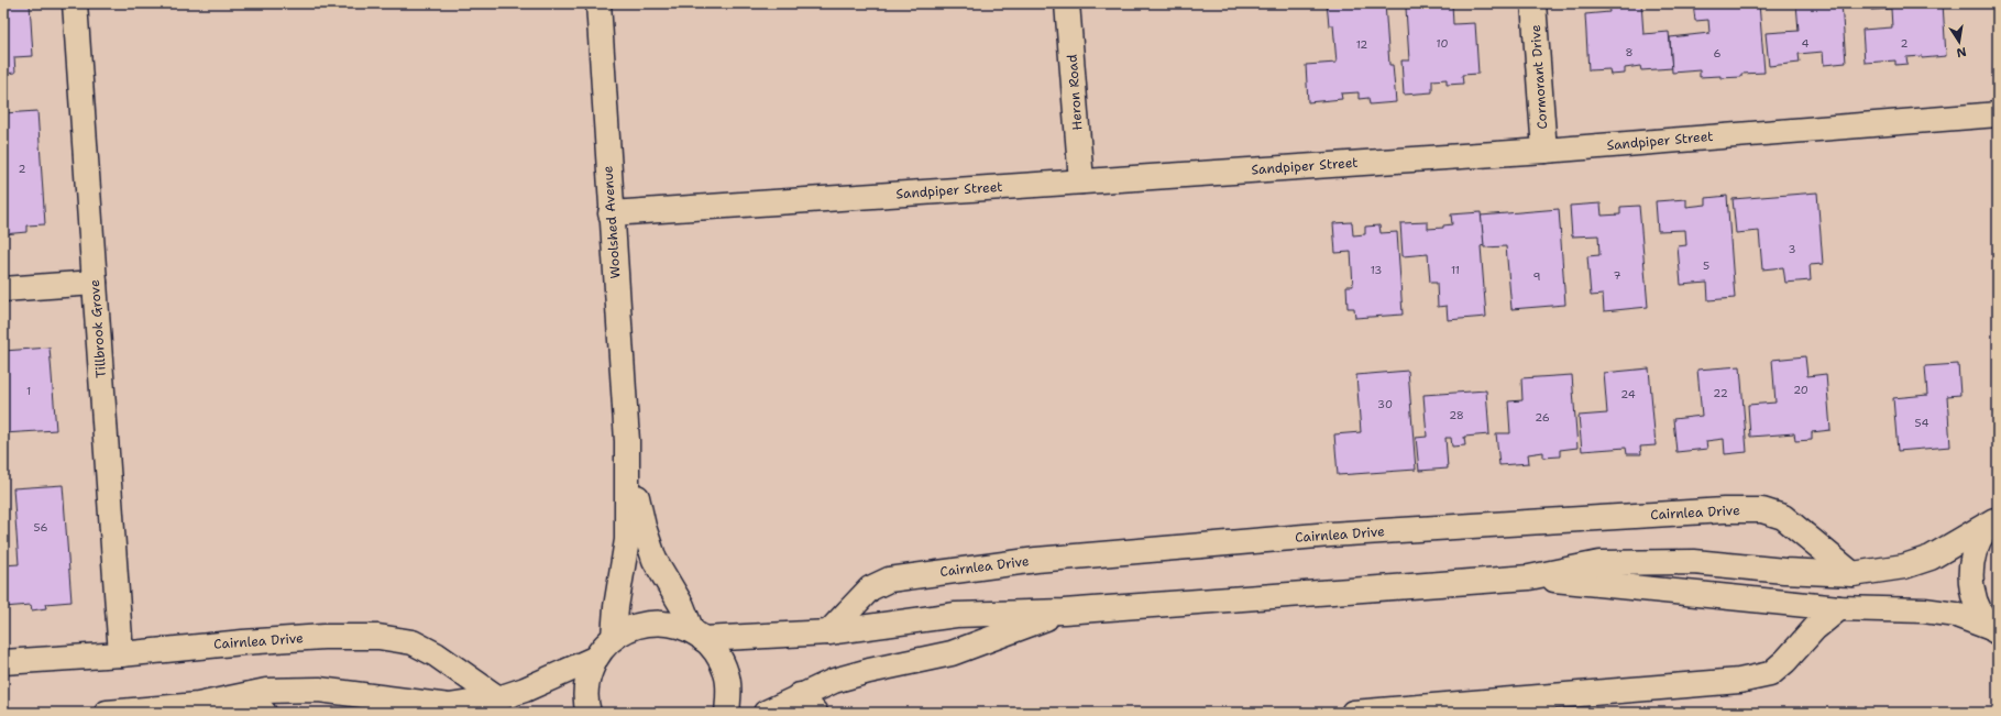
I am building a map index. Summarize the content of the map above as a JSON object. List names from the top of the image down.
{
  "streets": {
    "street": [
      "Cormorant Drive",
      "Heron Road",
      "Sandpiper Street",
      "Woolshed Avenue",
      "Tillbrook Grove",
      "Cairnlea Drive"
    ]
  },
  "crossings": [
    ["Cormorant Drive", "Sandpiper Street"],
    ["Heron Road", "Sandpiper Street"],
    ["Sandpiper Street", "Woolshed Avenue"],
    ["Tillbrook Grove", "Cairnlea Drive"]
  ],
  "house_numbers": [
    "10",
    "4",
    "2",
    "12",
    "8",
    "6",
    "2",
    "3",
    "5",
    "13",
    "11",
    "7",
    "9",
    "20",
    "1",
    "22",
    "24",
    "30",
    "28",
    "26",
    "54",
    "56"
  ],
  "north": "bottom"
}
